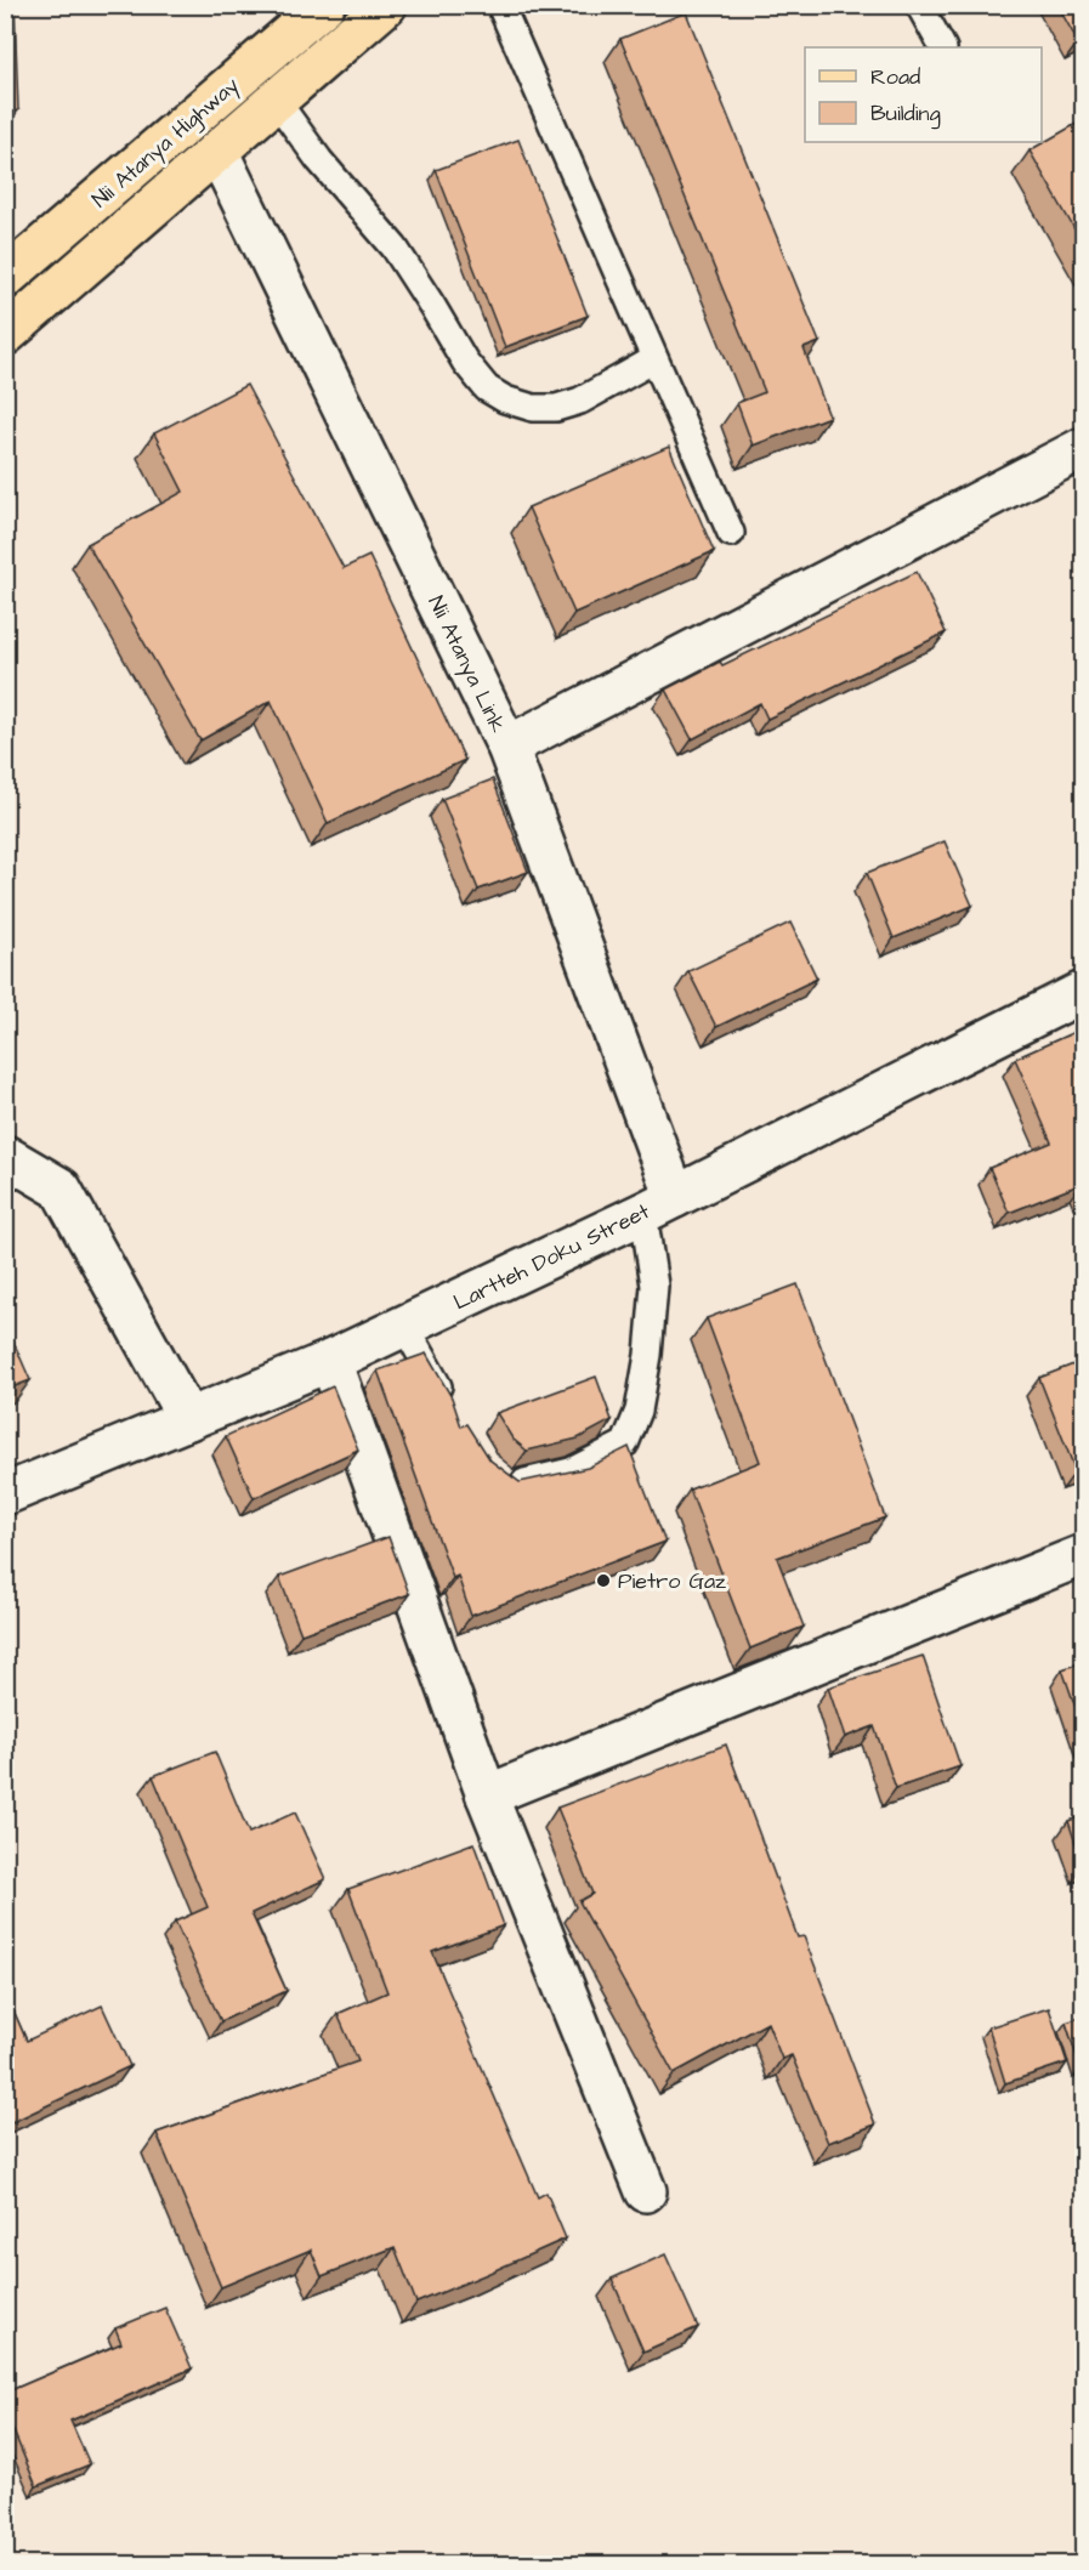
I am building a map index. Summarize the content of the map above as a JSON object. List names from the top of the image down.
{
  "streets": {
    "main road": ["Nii Atanya Highway"],
    "street": ["Nii Atanya Link", "Lartteh Doku Street"]
  },
  "crossings": [
    ["Nii Atanya Link", "Lartteh Doku Street"]
  ],
  "places": ["Pietro Gaz"],
  "legend": ["Road", "Building"]
}
